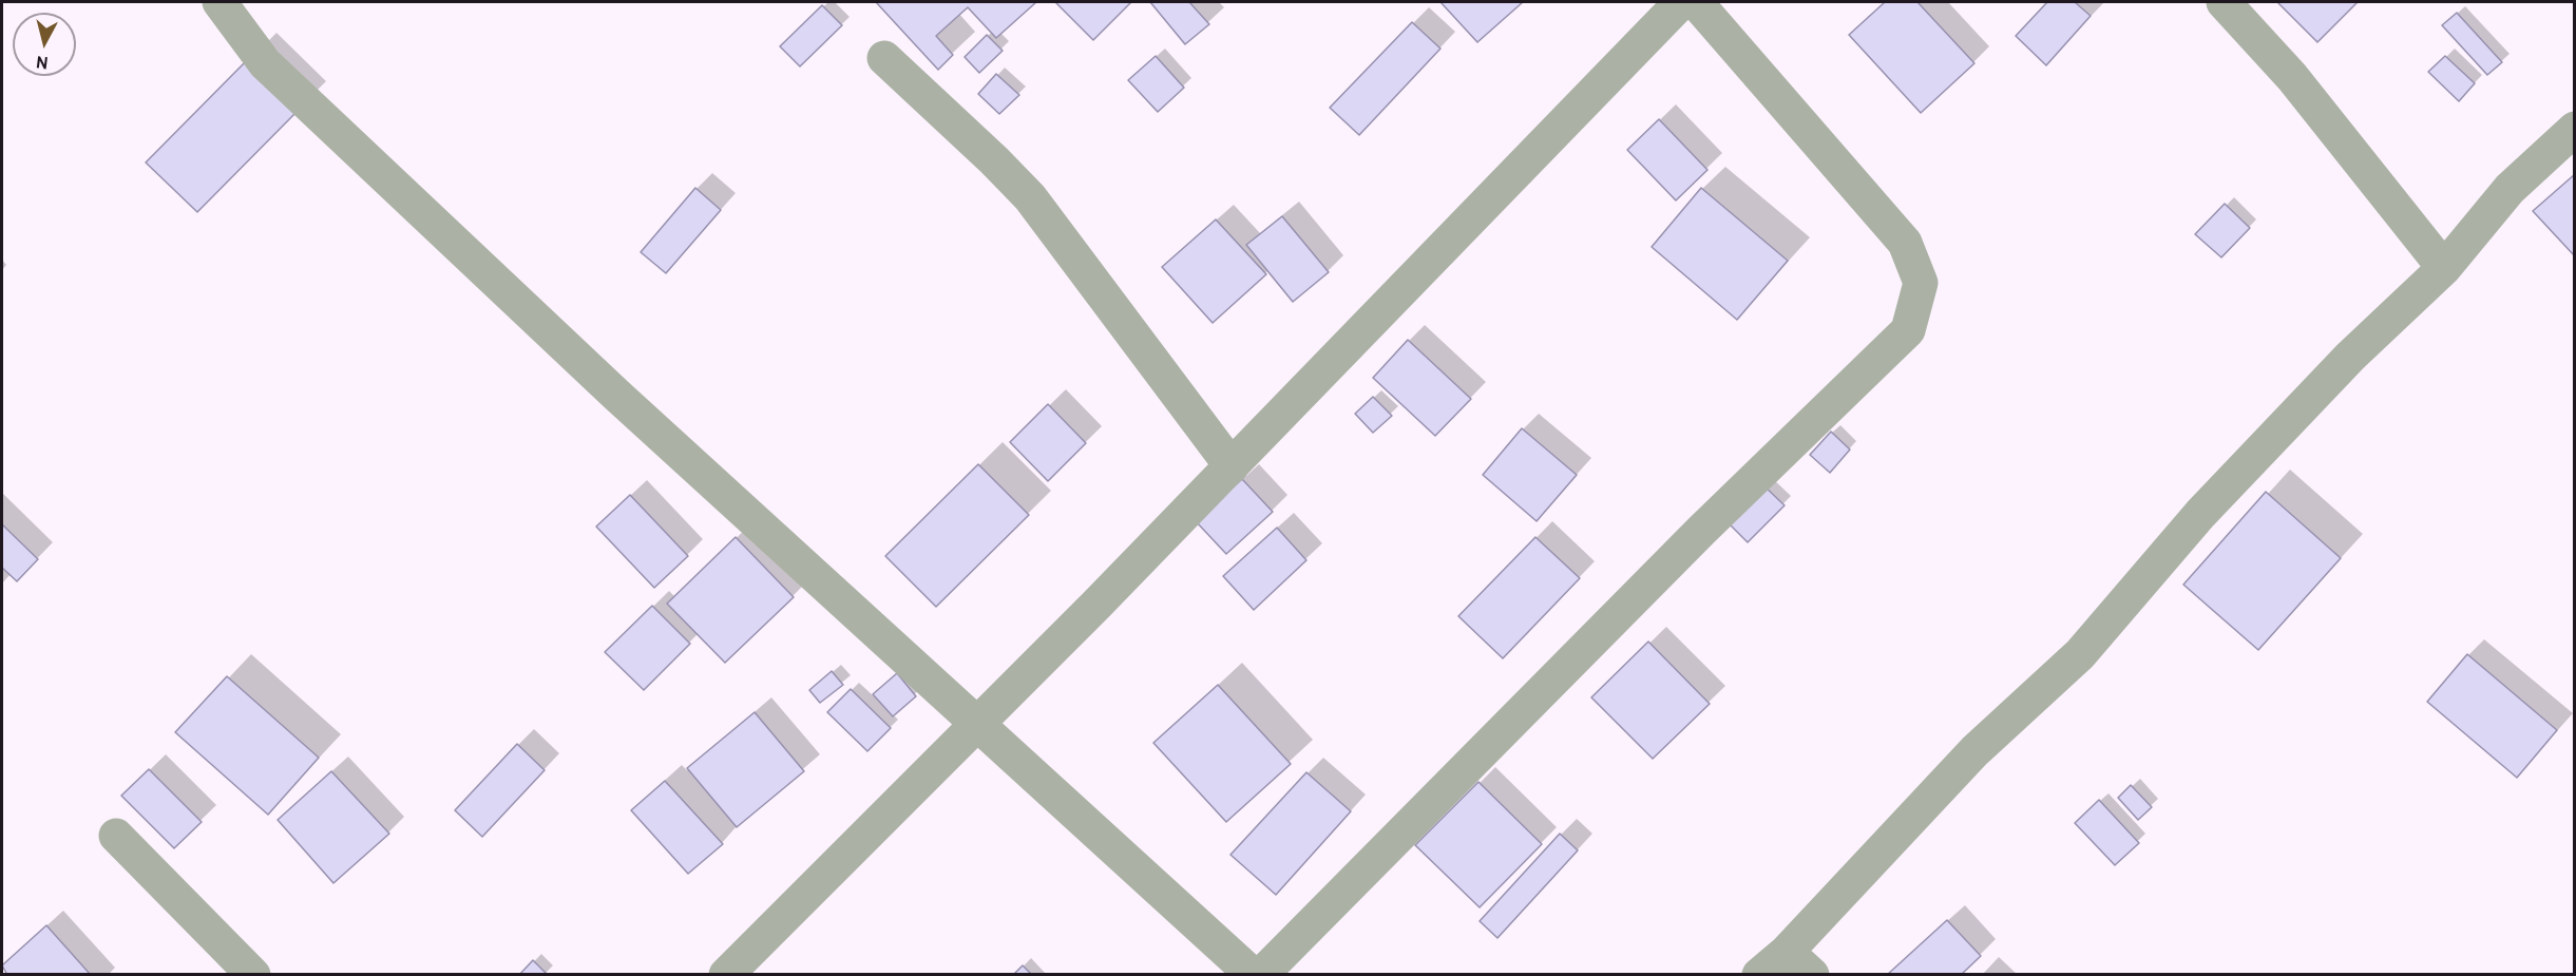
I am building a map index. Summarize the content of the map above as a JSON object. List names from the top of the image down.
{
  "north": "bottom"
}
